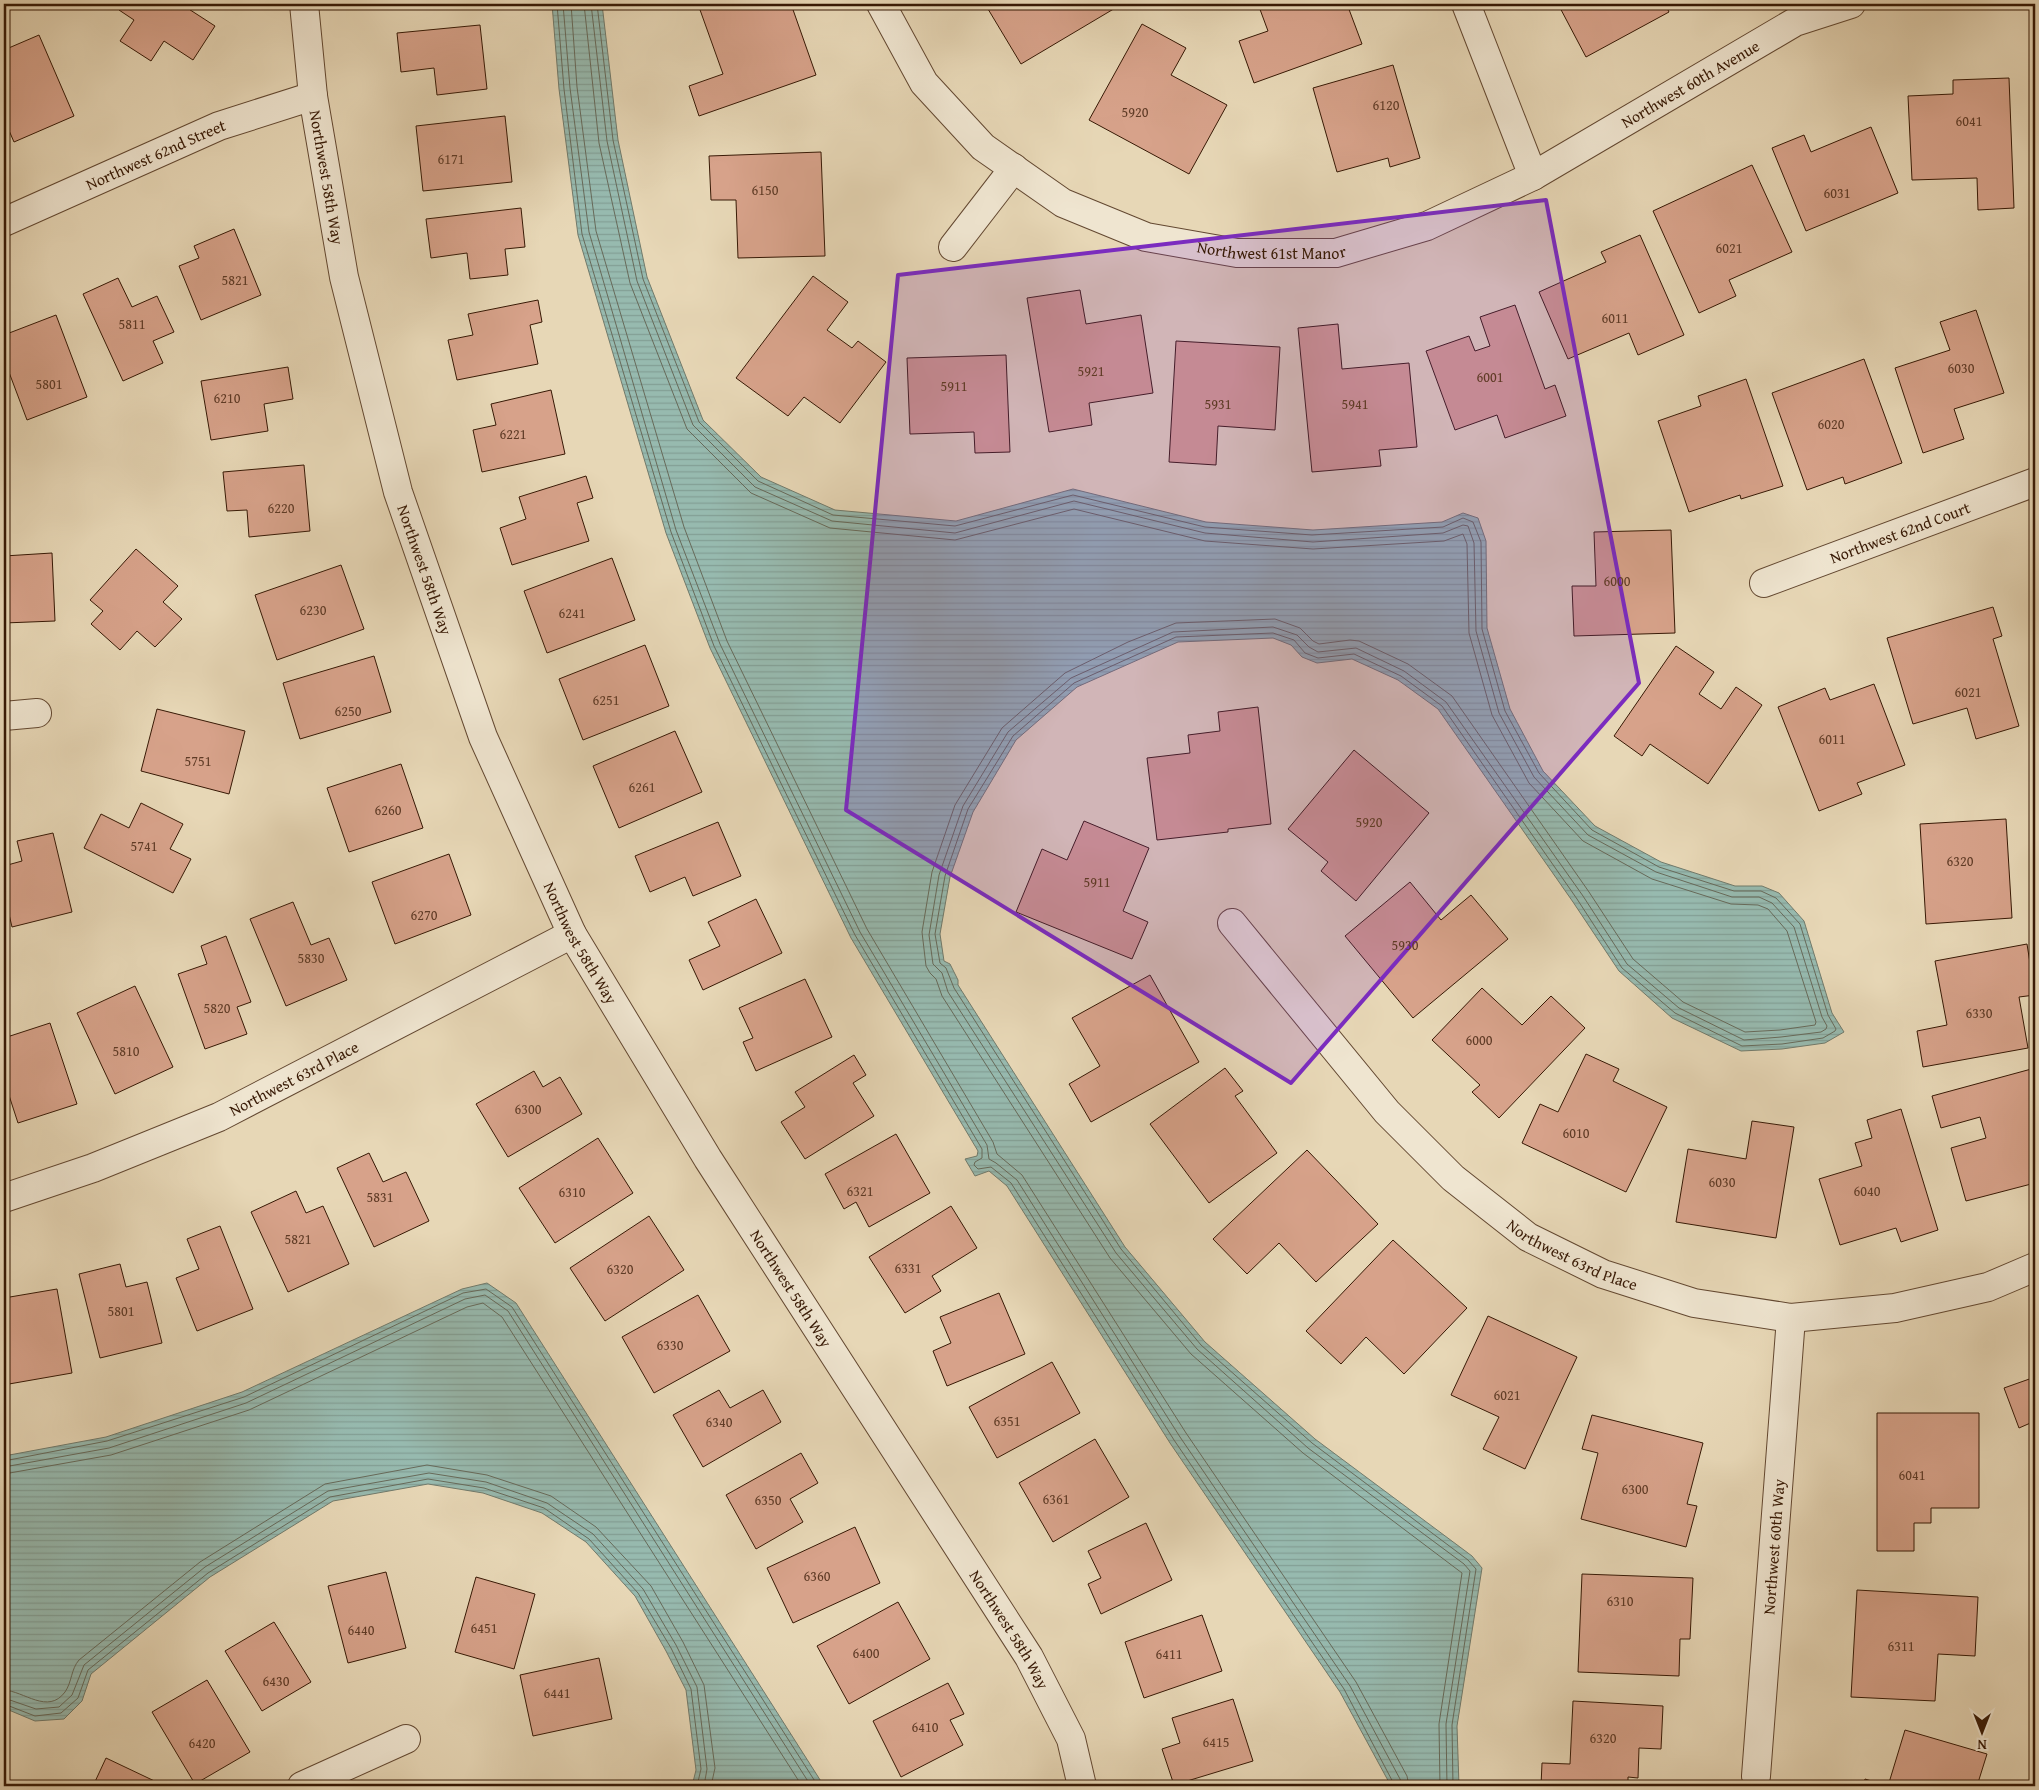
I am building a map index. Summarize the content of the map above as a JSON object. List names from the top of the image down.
{
  "streets": {
    "street": [
      "Northwest 60th Avenue",
      "Northwest 62nd Street",
      "Northwest 58th Way",
      "Northwest 61st Manor",
      "Northwest 62nd Court",
      "Northwest 63rd Place",
      "Northwest 60th Way"
    ]
  },
  "crossings": [
    ["Northwest 60th Avenue", "Northwest 61st Manor"],
    ["Northwest 62nd Street", "Northwest 58th Way"],
    ["Northwest 58th Way", "Northwest 63rd Place"],
    ["Northwest 63rd Place", "Northwest 60th Way"]
  ],
  "house_numbers": [
    "6120",
    "5920",
    "6041",
    "6171",
    "6150",
    "6031",
    "6021",
    "5821",
    "6011",
    "5811",
    "6030",
    "5921",
    "6001",
    "5801",
    "5911",
    "6210",
    "5931",
    "5941",
    "6020",
    "6221",
    "6220",
    "6000",
    "6230",
    "6241",
    "6021",
    "6251",
    "6250",
    "6011",
    "5751",
    "6261",
    "6260",
    "5920",
    "5741",
    "6320",
    "5911",
    "6270",
    "5930",
    "5830",
    "5820",
    "6330",
    "6000",
    "5810",
    "6300",
    "6010",
    "6030",
    "6321",
    "6040",
    "6310",
    "5831",
    "5821",
    "6331",
    "6320",
    "5801",
    "6330",
    "6021",
    "6351",
    "6340",
    "6041",
    "6300",
    "6361",
    "6350",
    "6360",
    "6310",
    "6451",
    "6440",
    "6311",
    "6400",
    "6411",
    "6430",
    "6441",
    "6410",
    "6320",
    "6415",
    "6420"
  ],
  "north": "bottom"
}
